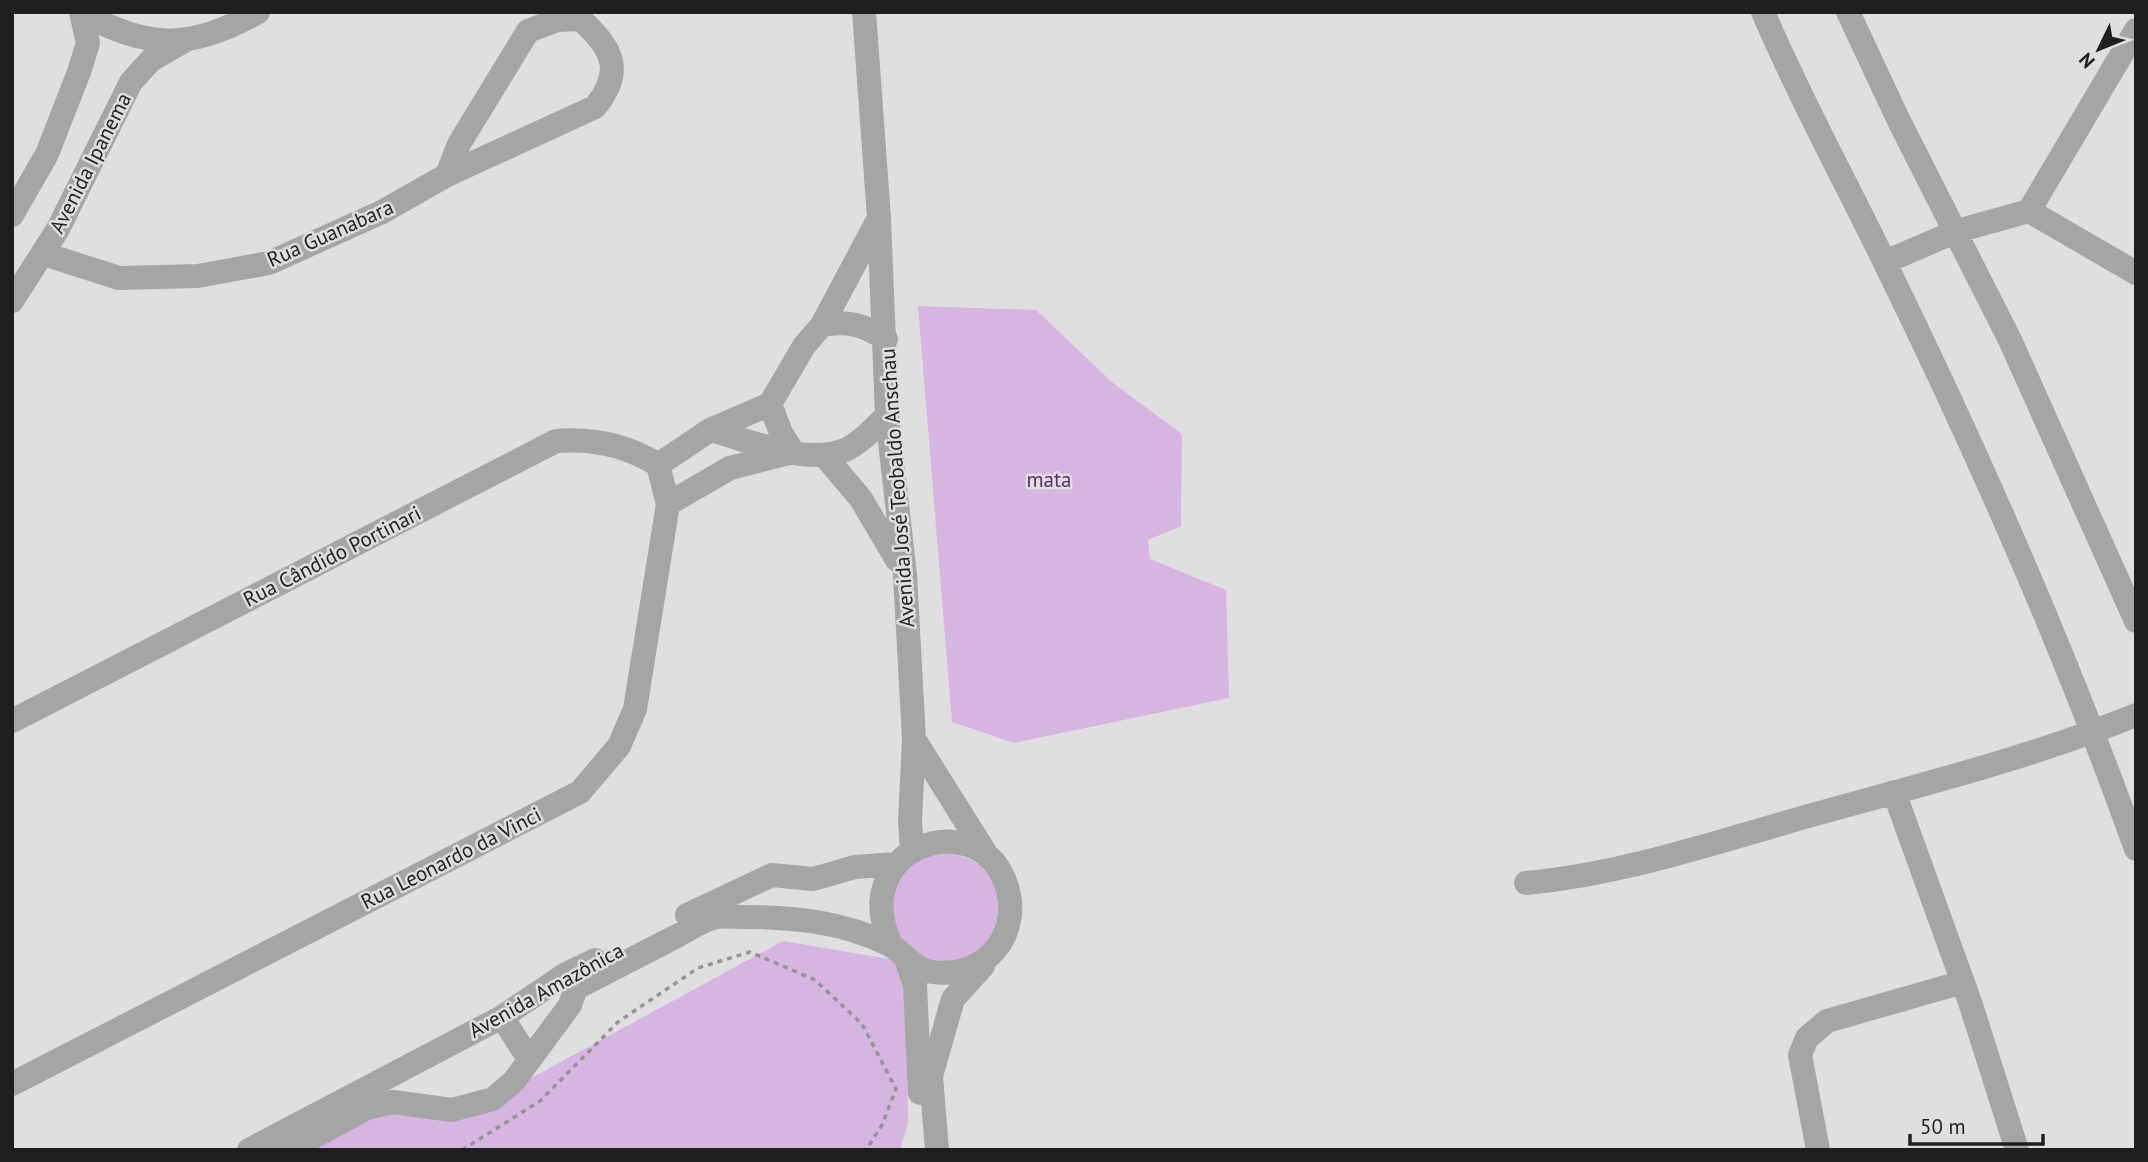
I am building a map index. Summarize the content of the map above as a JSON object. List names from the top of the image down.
{
  "streets": {
    "street": [
      "Avenida Ipanema",
      "Rua Guanabara",
      "Avenida José Teobaldo Anschau",
      "Rua Cândido Portinari",
      "Rua Leonardo da Vinci",
      "Avenida Amazônica"
    ]
  },
  "crossings": [
    ["Avenida Ipanema", "Rua Guanabara"],
    ["Avenida José Teobaldo Anschau", "Avenida Amazônica"],
    ["Rua Cândido Portinari", "Rua Leonardo da Vinci"]
  ],
  "parks": ["mata"],
  "scale_bar": "50 m",
  "north": "bottom left"
}
